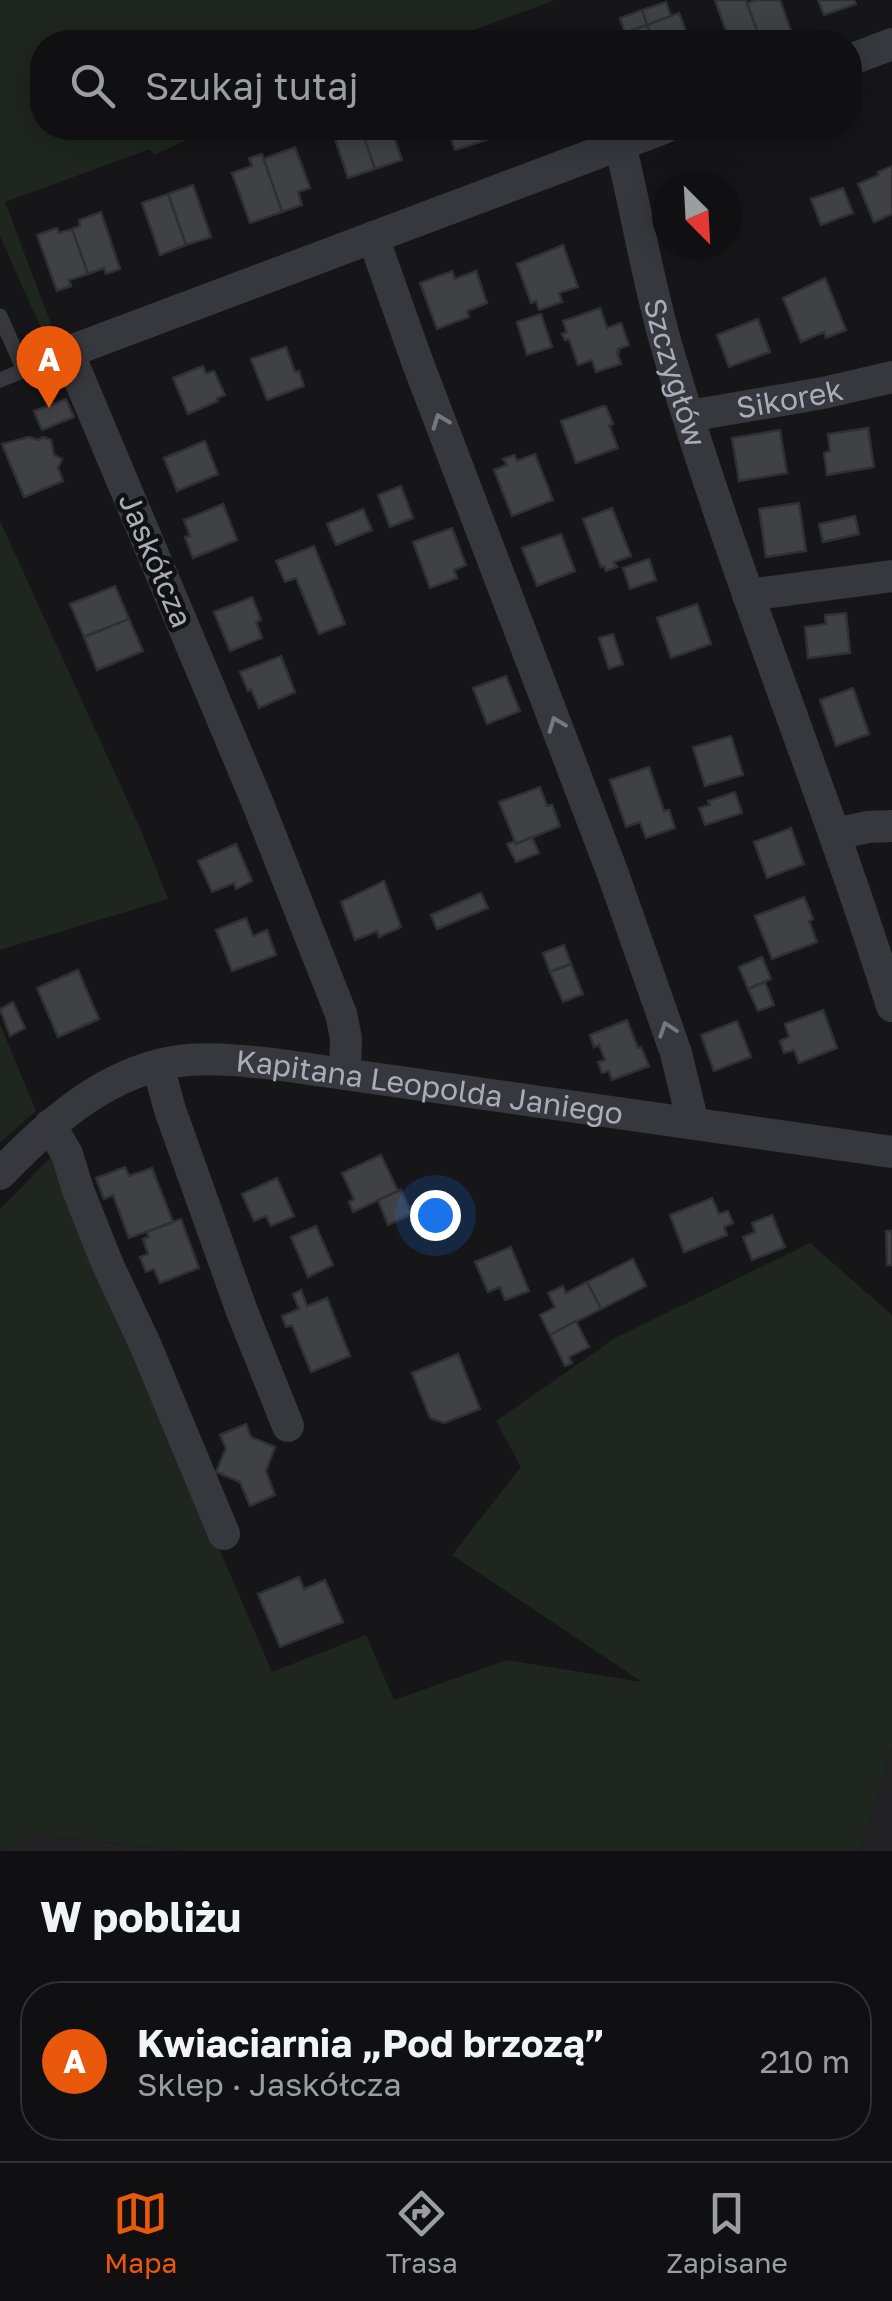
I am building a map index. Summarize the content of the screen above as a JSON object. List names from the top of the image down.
{
  "streets": {
    "street": [
      "Szczygłów",
      "Sikorek",
      "Jaskółcza",
      "Kapitana Leopolda Janiego"
    ]
  },
  "crossings": [
    ["Szczygłów", "Sikorek"],
    ["Jaskółcza", "Kapitana Leopolda Janiego"]
  ],
  "north": "bottom right",
  "page": {
    "search": "Szukaj tutaj",
    "pins": "A",
    "heading": "W pobliżu",
    "list": [
      {
        "mark": "A",
        "name": "Kwiaciarnia „Pod brzozą”",
        "note": "Sklep · Jaskółcza",
        "value": "210 m"
      }
    ],
    "nav": ["Mapa", "Trasa", "Zapisane"]
  }
}
